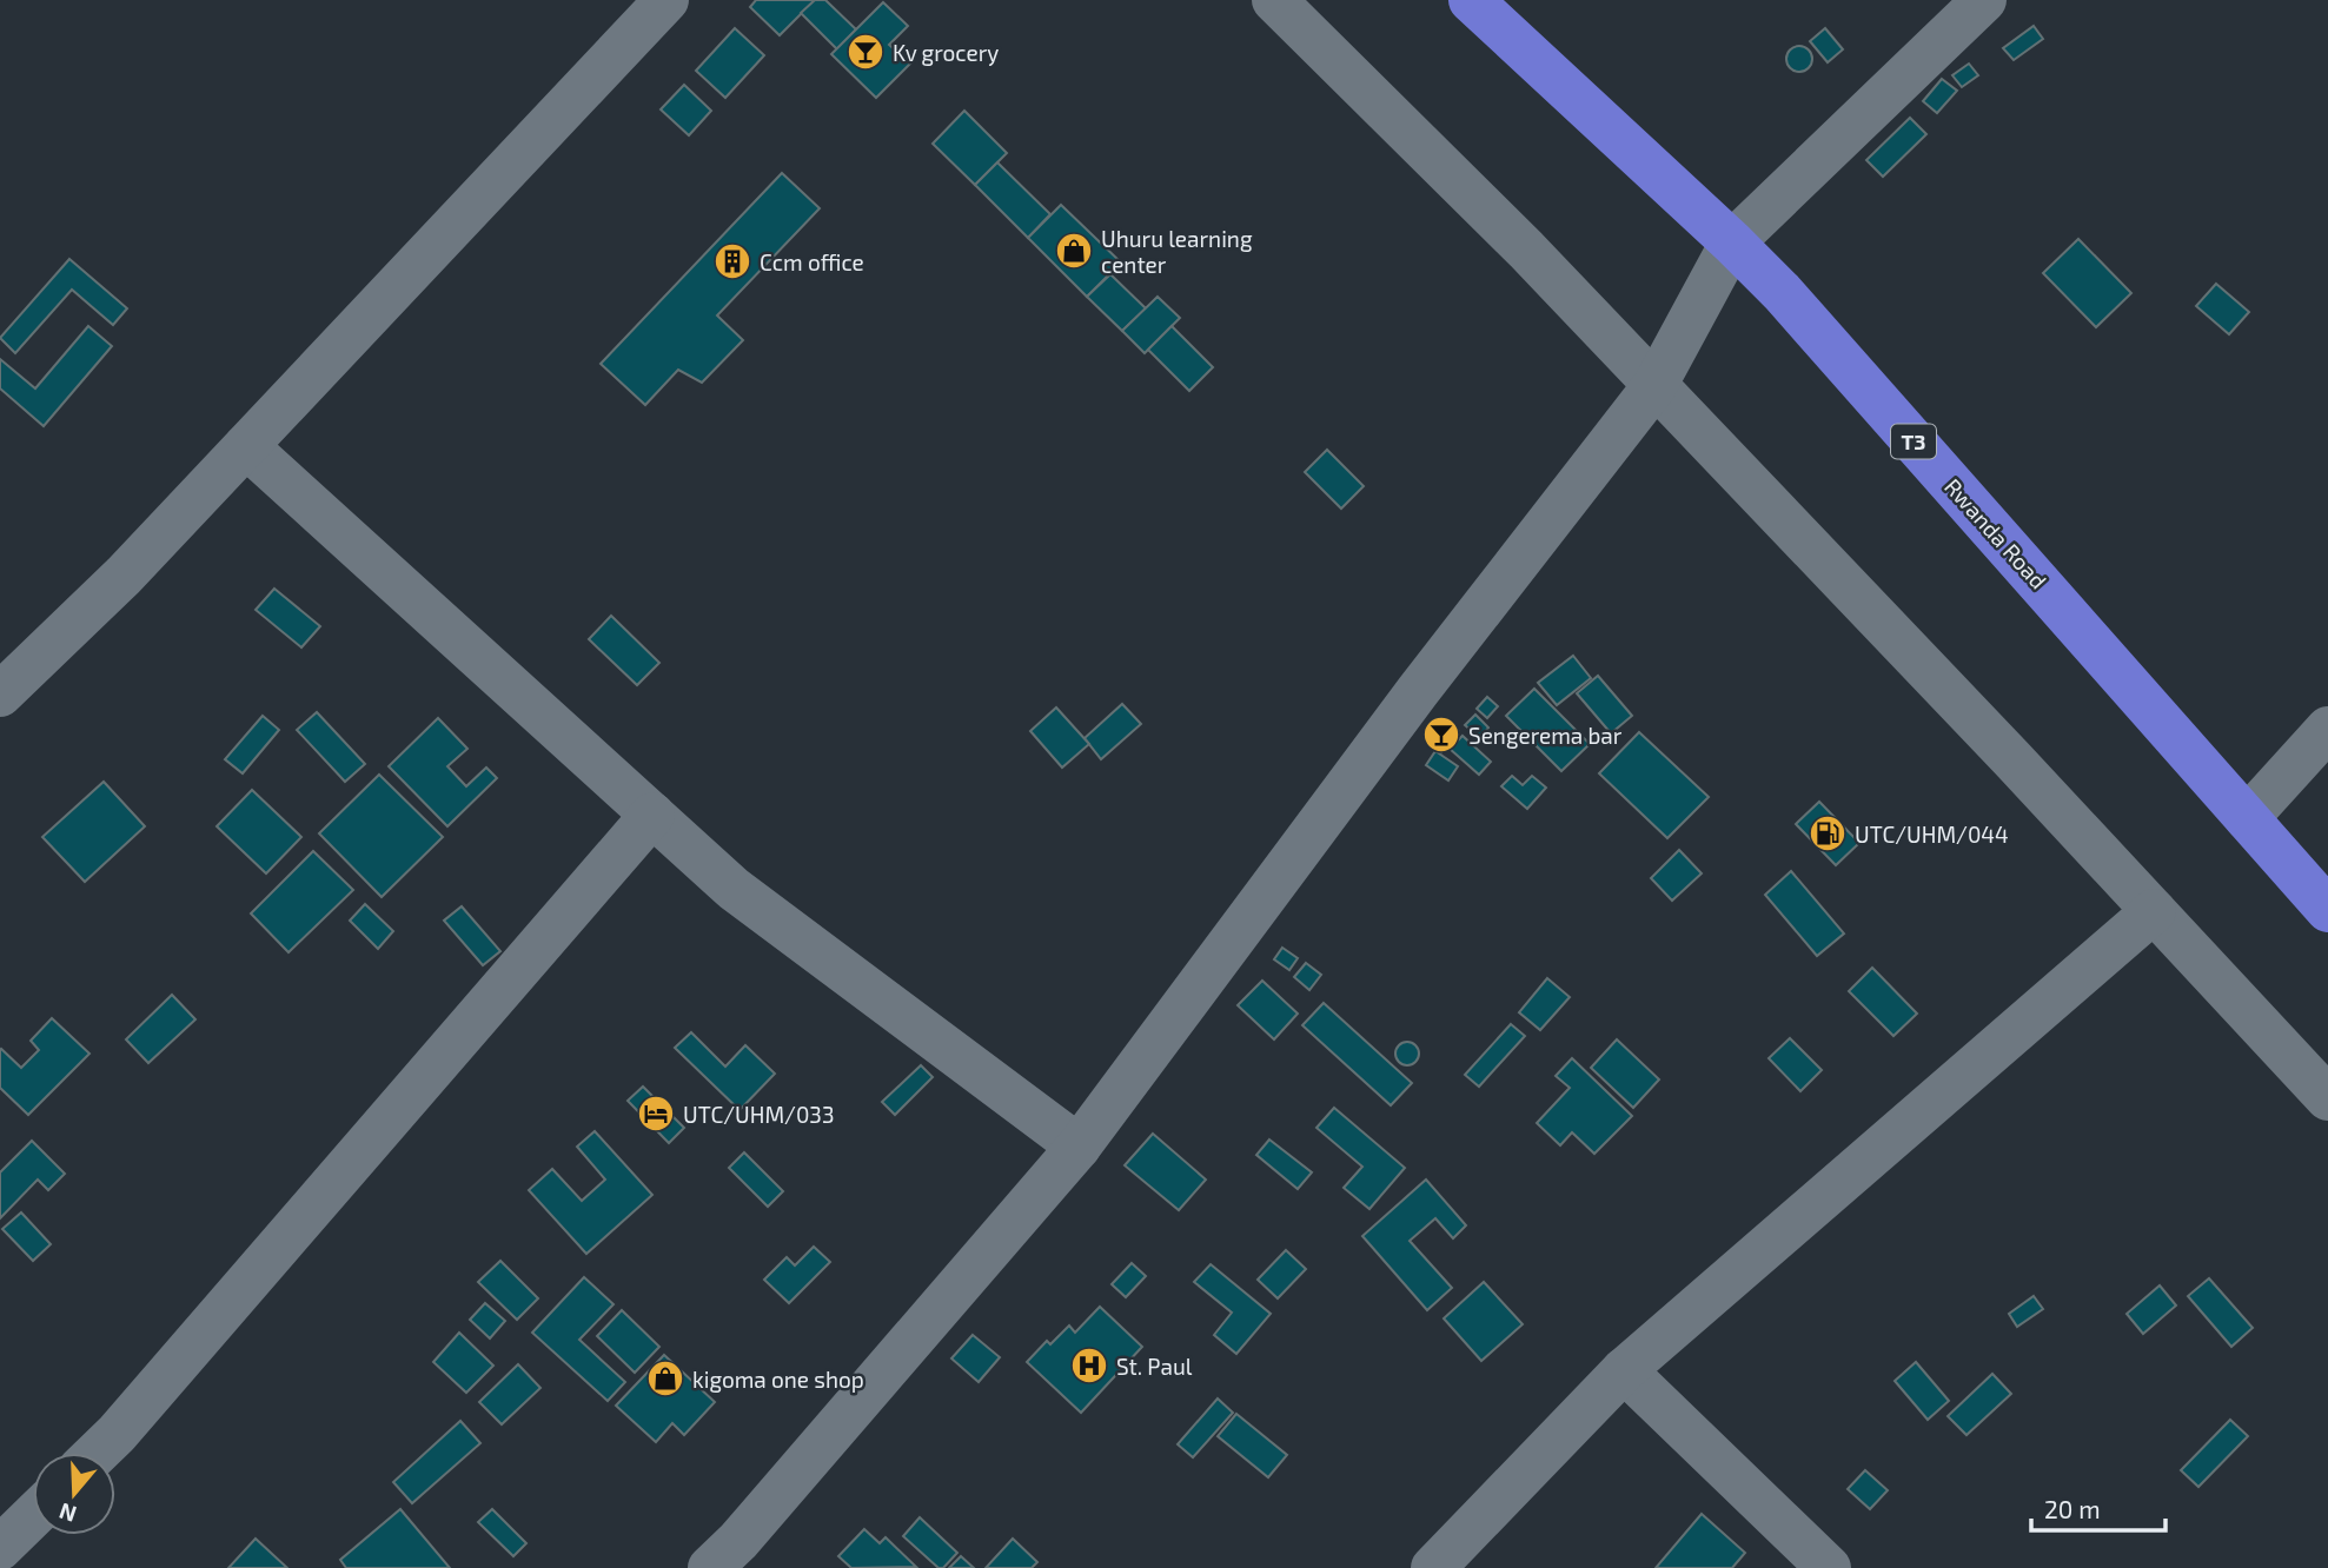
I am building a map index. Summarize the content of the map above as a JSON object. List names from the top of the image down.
{
  "streets": {
    "highway": ["T3", "Rwanda Road"]
  },
  "places": {
    "bar": ["Kv grocery", "Sengerema bar"],
    "shop": ["Uhuru learning center", "kigoma one shop"],
    "building": ["Ccm office"],
    "fuel station": ["UTC/UHM/044"],
    "hotel": ["UTC/UHM/033"],
    "hospital": ["St. Paul"]
  },
  "scale_bar": "20 m",
  "north": "bottom"
}
